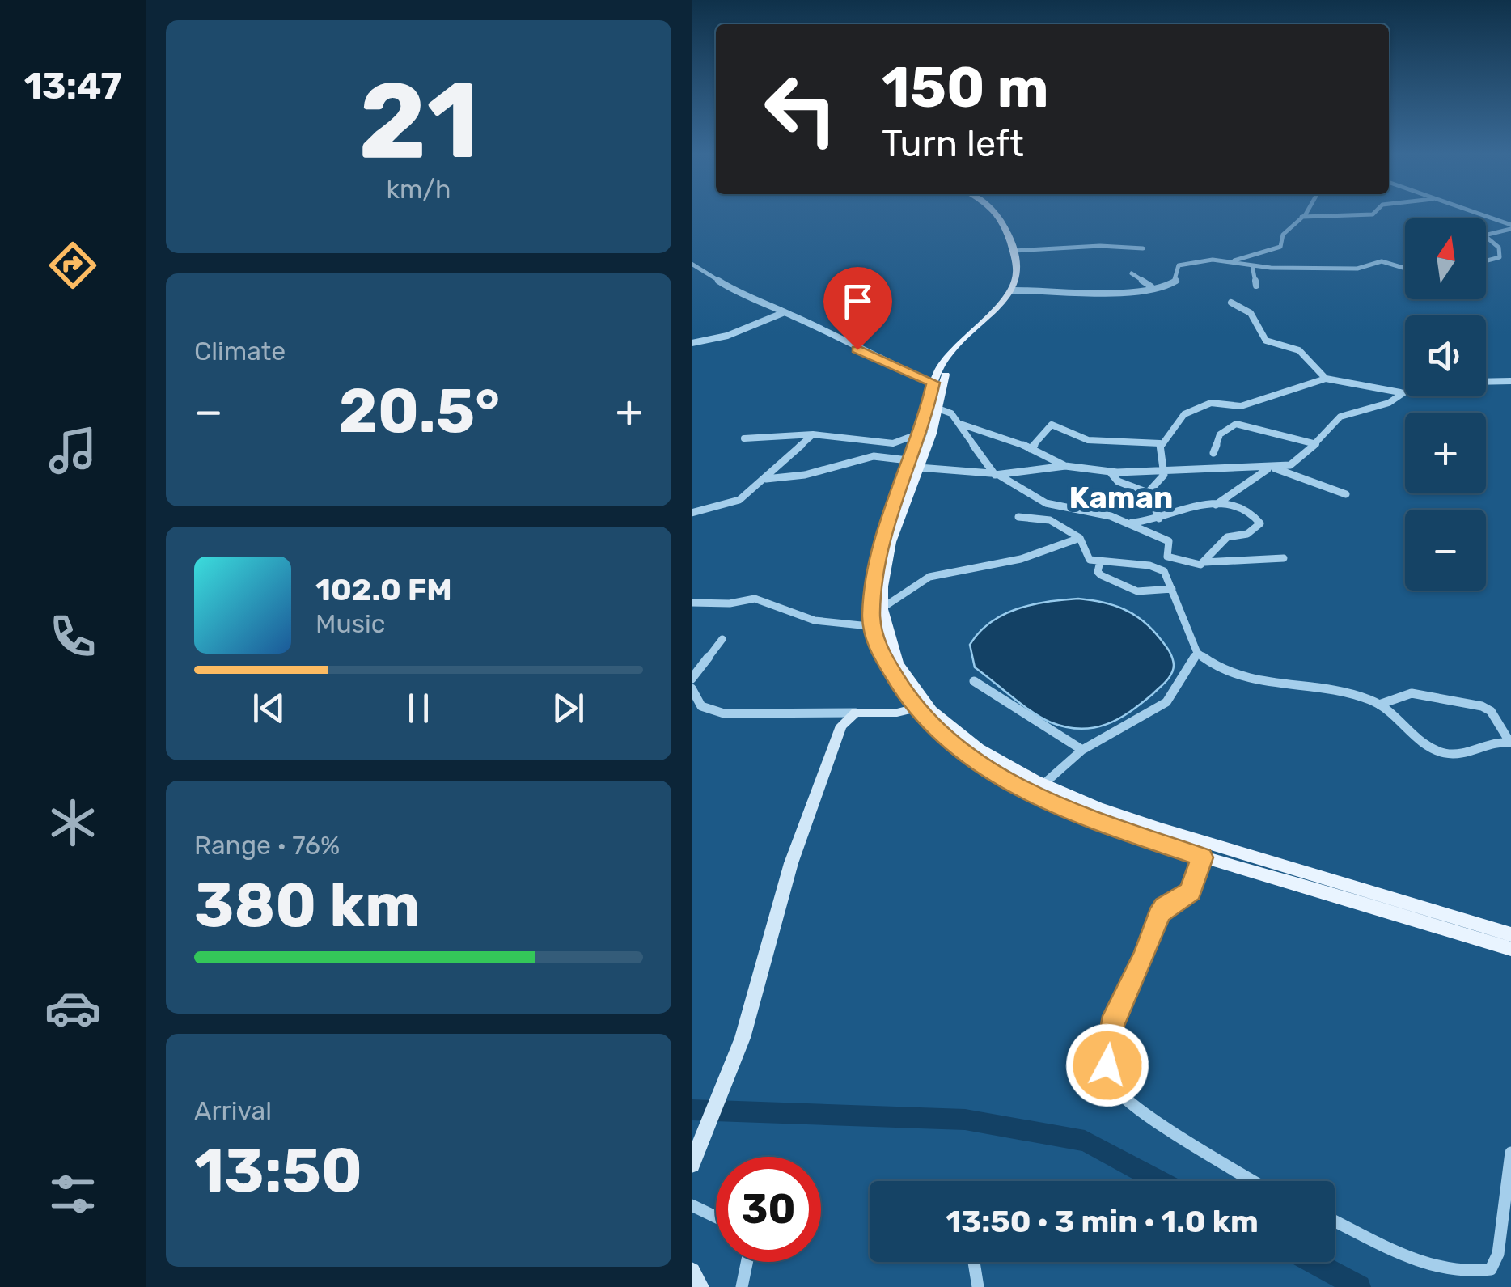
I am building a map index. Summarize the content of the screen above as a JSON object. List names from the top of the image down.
{
  "districts": ["Kaman"],
  "north": "top",
  "page": {
    "tabs": "13:47",
    "tile": [
      ["21", "km/h"],
      "Climate",
      ["Range · 76%", "380 km"],
      ["Arrival", "13:50"]
    ],
    "turn": ["150 m", "Turn left"],
    "map_buttons": ["+", "−"],
    "heat": ["−", "20.5°", "+"],
    "song": ["102.0 FM", "Music"],
    "limit": "30",
    "trip": "13:50 · 3 min · 1.0 km"
  }
}
